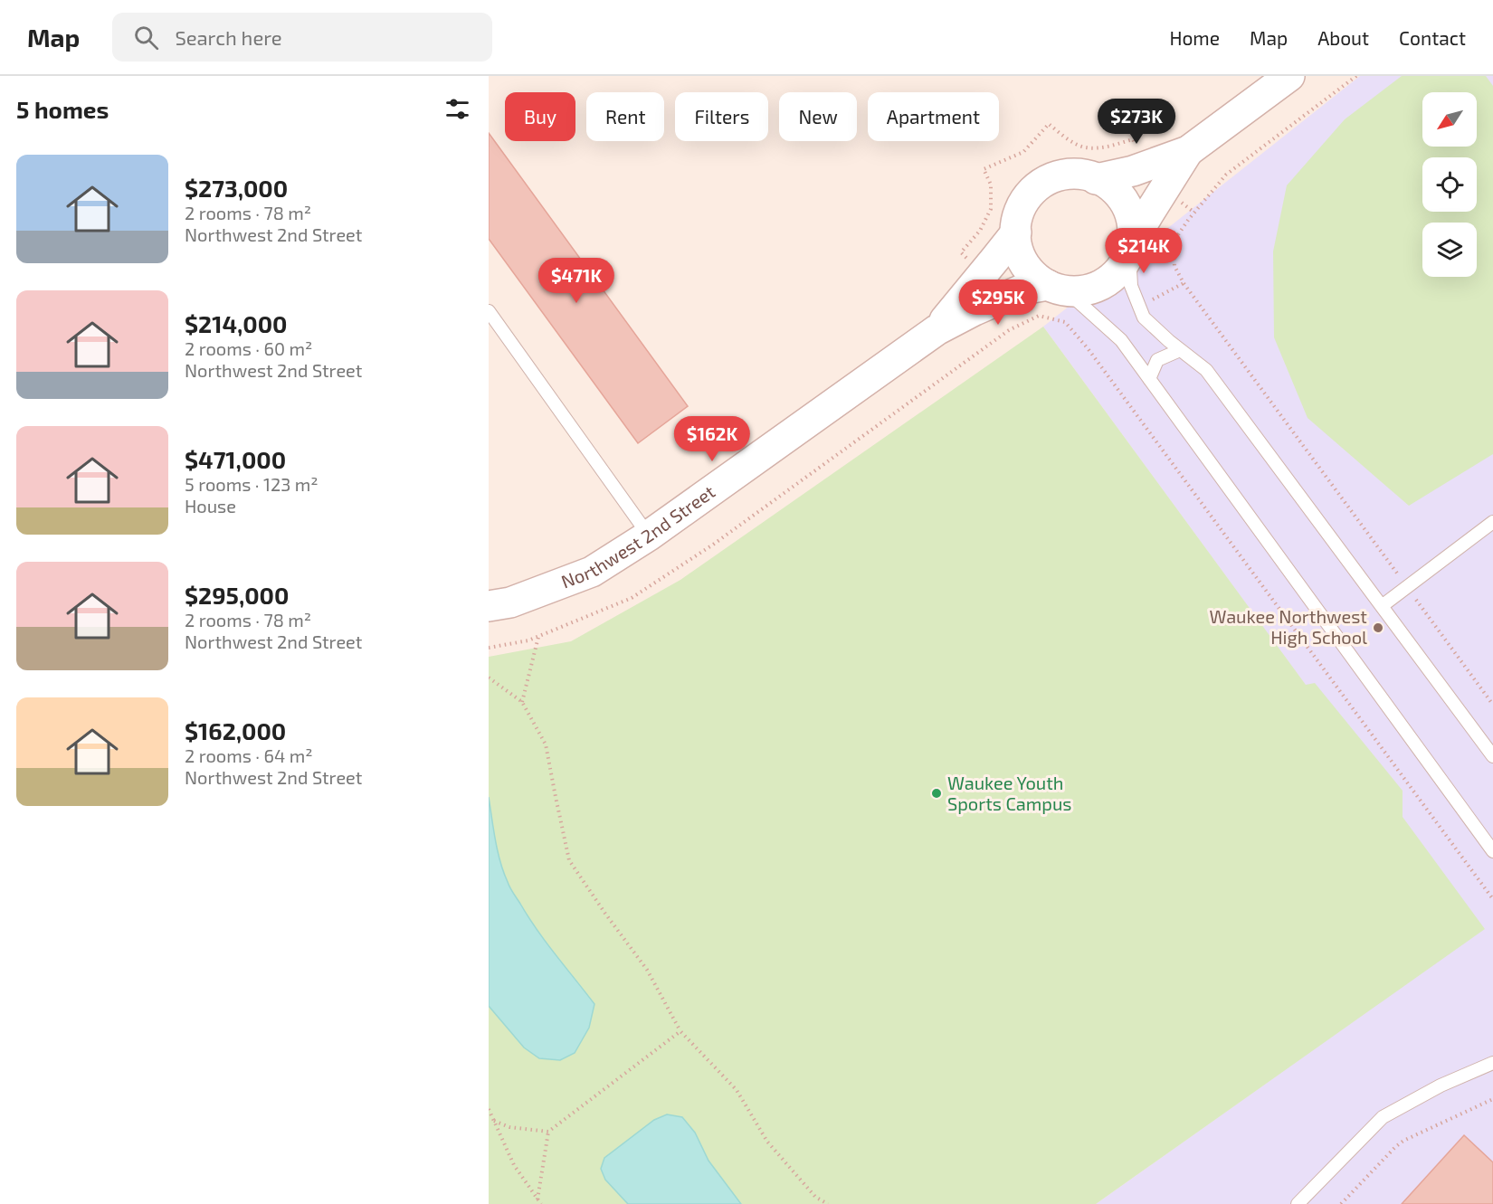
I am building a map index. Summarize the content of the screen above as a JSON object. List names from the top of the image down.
{
  "streets": {
    "street": ["Northwest 2nd Street"]
  },
  "places": ["Waukee Northwest High School", "Waukee Youth Sports Campus"],
  "north": "bottom left",
  "page": {
    "header": "Map",
    "search": "Search here",
    "nav": [
      "Home",
      "Map",
      "About",
      "Contact"
    ],
    "heading": "5 homes",
    "chip": [
      "Buy",
      "Rent",
      "Filters",
      "New",
      "Apartment"
    ],
    "price": [
      "$273K",
      "$214K",
      "$471K",
      "$295K",
      "$162K"
    ],
    "list": [
      {
        "name": "$273,000",
        "note": "2 rooms · 78 m² · Northwest 2nd Street"
      },
      {
        "name": "$214,000",
        "note": "2 rooms · 60 m² · Northwest 2nd Street"
      },
      {
        "name": "$471,000",
        "note": "5 rooms · 123 m² · House"
      },
      {
        "name": "$295,000",
        "note": "2 rooms · 78 m² · Northwest 2nd Street"
      },
      {
        "name": "$162,000",
        "note": "2 rooms · 64 m² · Northwest 2nd Street"
      }
    ]
  }
}
